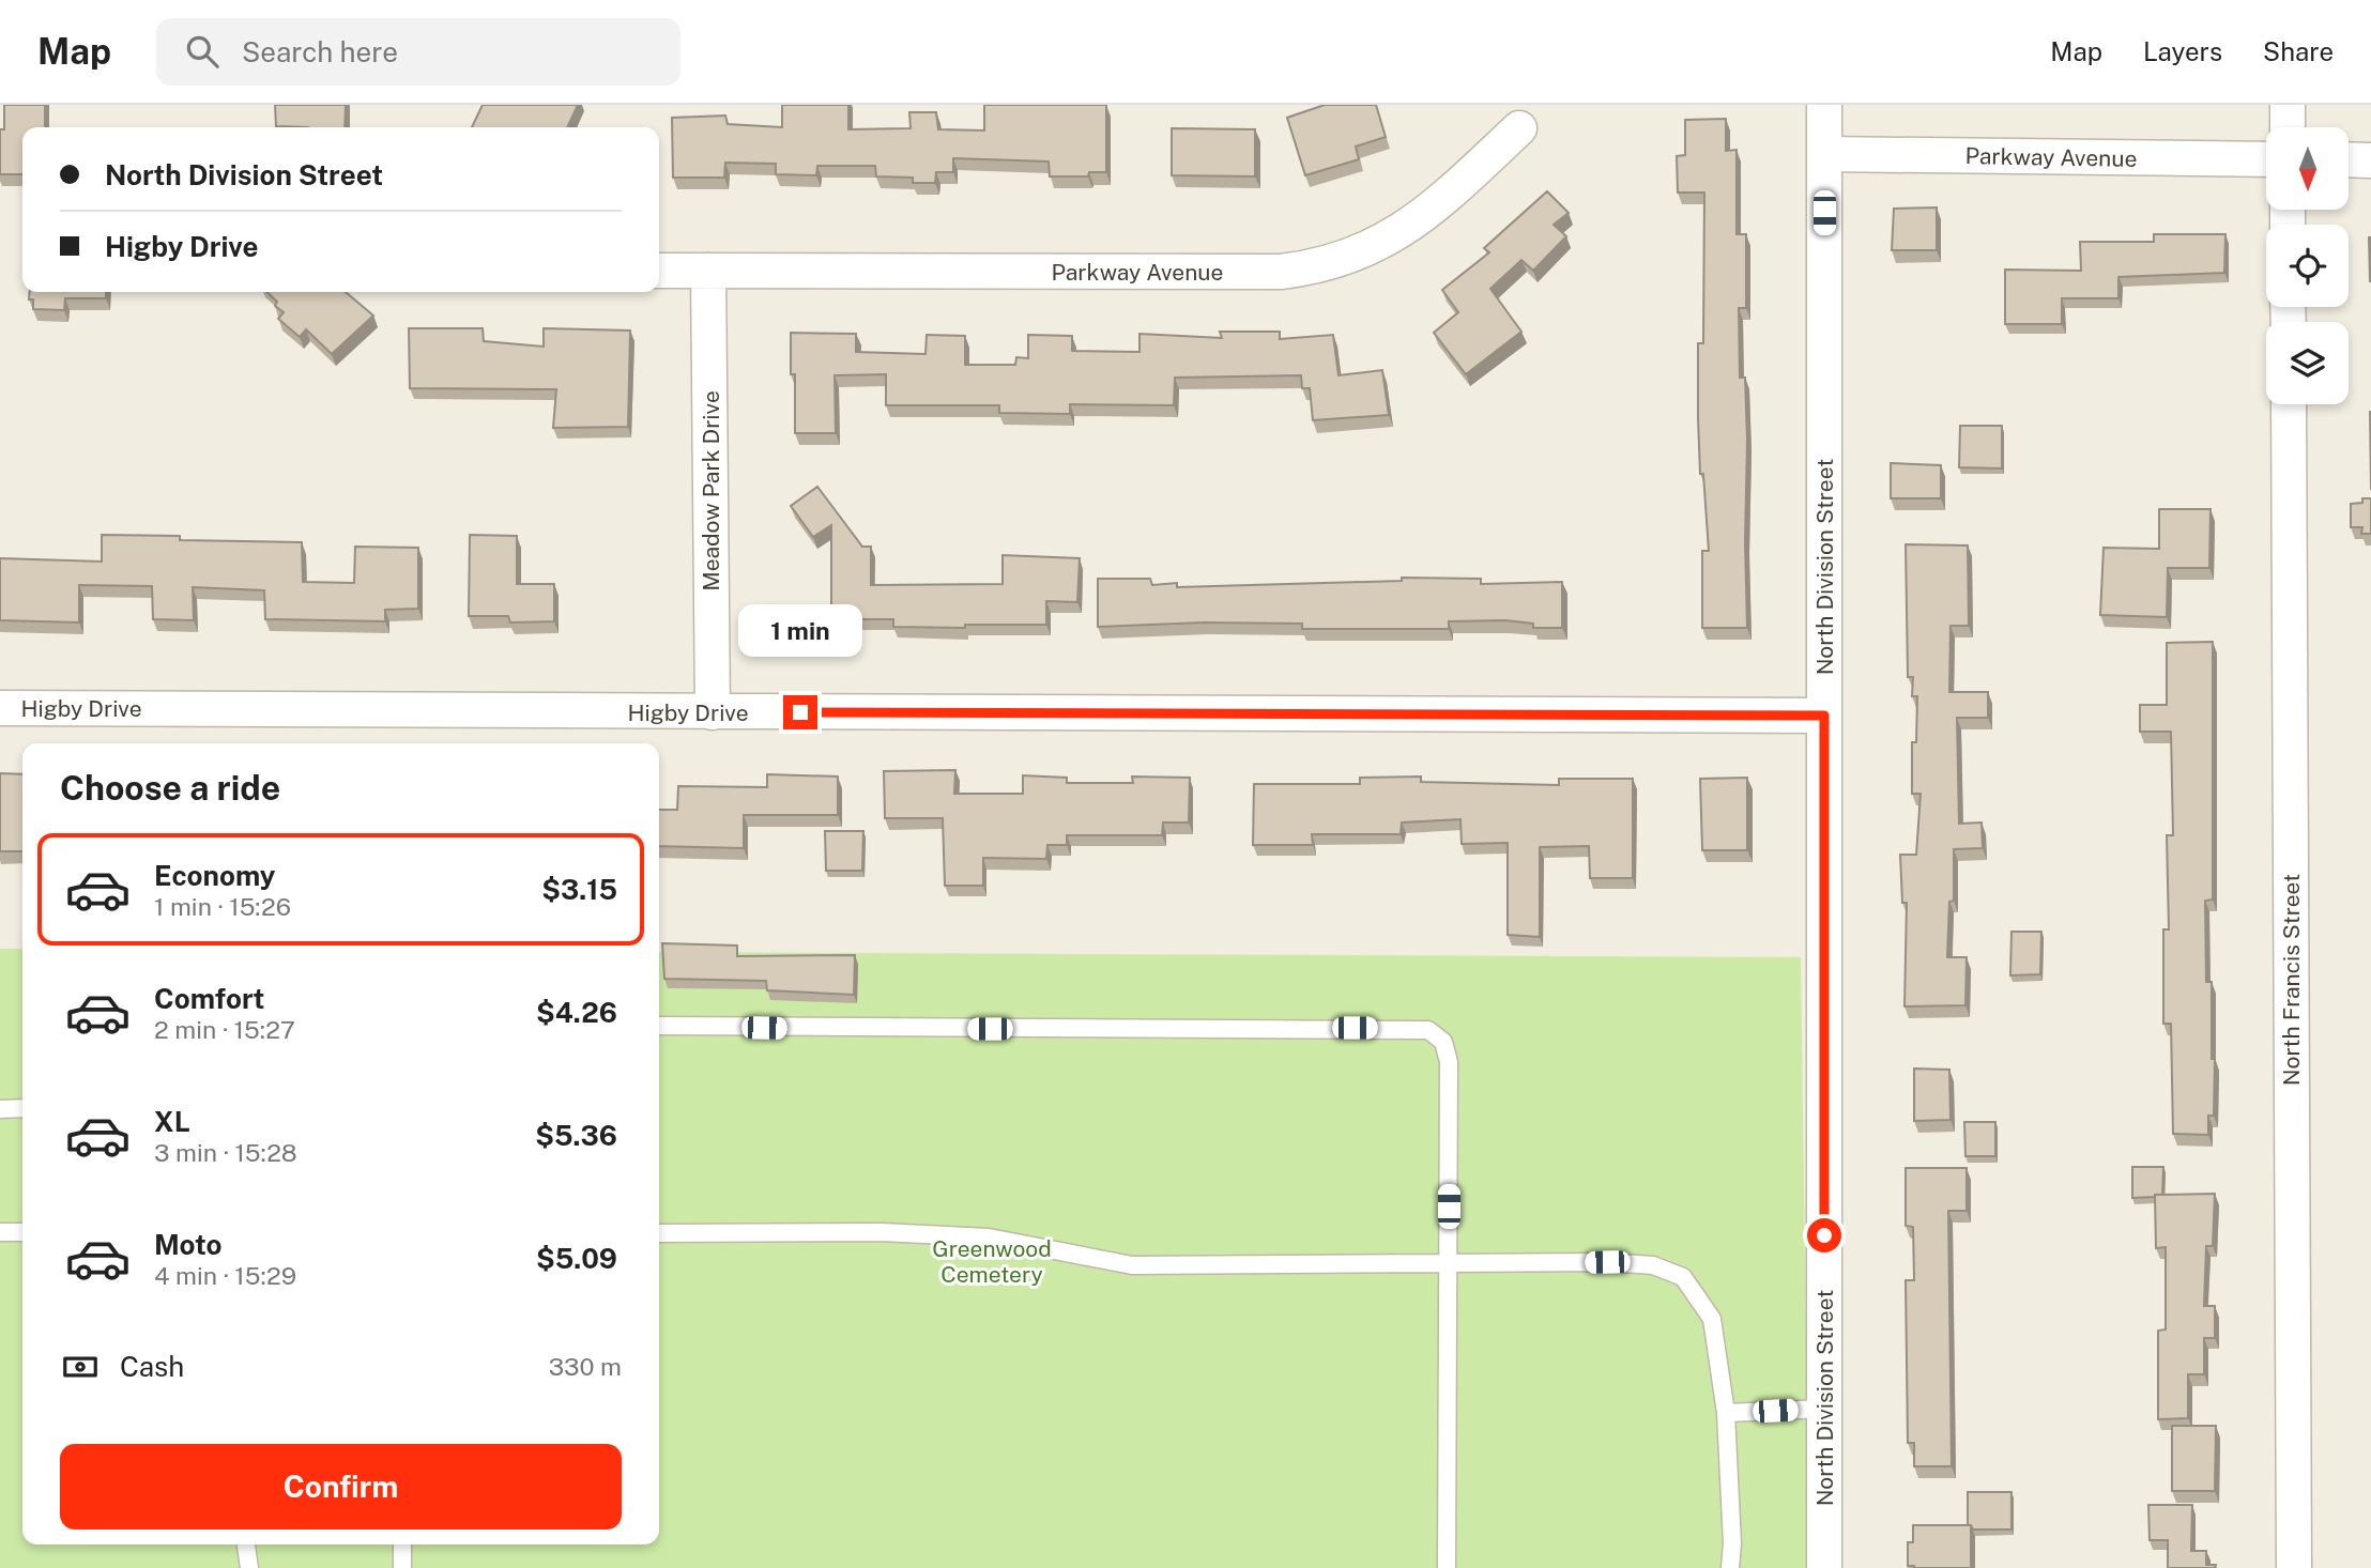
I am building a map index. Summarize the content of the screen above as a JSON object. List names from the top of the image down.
{
  "streets": {
    "street": [
      "Parkway Avenue",
      "Meadow Park Drive",
      "North Division Street",
      "Higby Drive",
      "North Francis Street"
    ]
  },
  "crossings": [
    ["Parkway Avenue", "Meadow Park Drive"],
    ["Parkway Avenue", "North Division Street"],
    ["Meadow Park Drive", "Higby Drive"],
    ["North Division Street", "Higby Drive"]
  ],
  "parks": ["Greenwood Cemetery"],
  "north": "bottom",
  "page": {
    "header": "Map",
    "search": "Search here",
    "nav": ["Map", "Layers", "Share"],
    "banner": ["North Division Street", "Higby Drive"],
    "bubble": "1 min",
    "heading": "Choose a ride",
    "list": [
      {
        "name": "Economy",
        "note": "1 min · 15:26",
        "value": "$3.15"
      },
      {
        "name": "Comfort",
        "note": "2 min · 15:27",
        "value": "$4.26"
      },
      {
        "name": "XL",
        "note": "3 min · 15:28",
        "value": "$5.36"
      },
      {
        "name": "Moto",
        "note": "4 min · 15:29",
        "value": "$5.09"
      }
    ],
    "pay": ["Cash", "330 m"],
    "buttons": "Confirm"
  }
}
